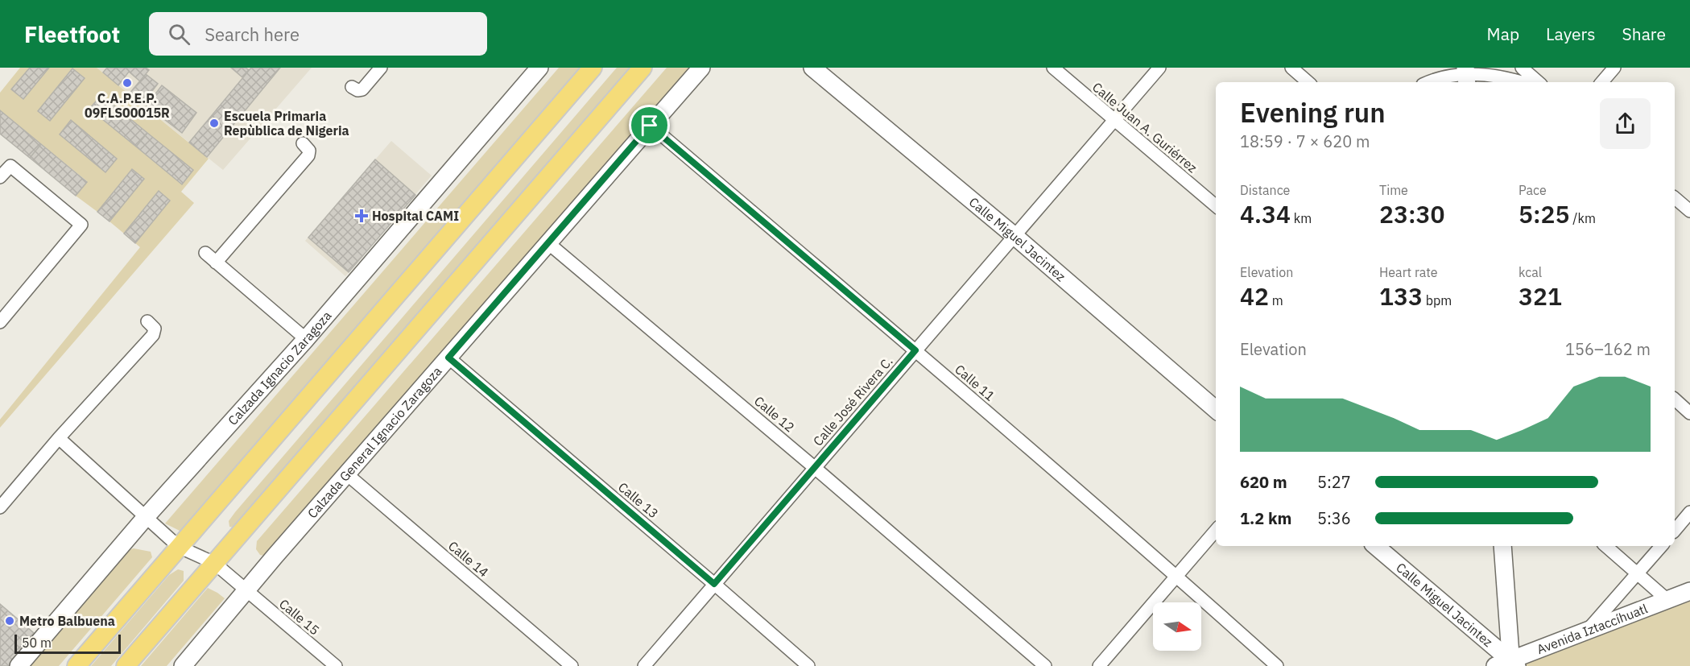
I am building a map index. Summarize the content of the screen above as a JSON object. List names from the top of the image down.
{
  "streets": {
    "main road": [
      "Calle Miguel Jacintez",
      "Calzada Ignacio Zaragoza",
      "Calzada General Ignacio Zaragoza",
      "Avenida Iztaccíhuatl"
    ],
    "street": [
      "Calle Juan A. Guriérrez",
      "Calle 11",
      "Calle José Rivera C.",
      "Calle 12",
      "Calle 13",
      "Calle 14",
      "Calle 15"
    ]
  },
  "crossings": [
    ["Calle Juan A. Guriérrez", "Calle José Rivera C."],
    ["Calle Miguel Jacintez", "Calle José Rivera C."],
    ["Calle Miguel Jacintez", "Avenida Iztaccíhuatl"],
    ["Calzada Ignacio Zaragoza", "Calle 15"],
    ["Calle 11", "Calle José Rivera C."],
    ["Calle 11", "Calzada General Ignacio Zaragoza"],
    ["Calle José Rivera C.", "Calle 12"],
    ["Calle José Rivera C.", "Calle 13"],
    ["Calle 12", "Calzada General Ignacio Zaragoza"],
    ["Calzada General Ignacio Zaragoza", "Calle 13"],
    ["Calzada General Ignacio Zaragoza", "Calle 14"],
    ["Calzada General Ignacio Zaragoza", "Calle 15"]
  ],
  "places": {
    "other": ["C.A.P.E.P. 09FLS00015R", "Escuela Primaria Repùblica de Nigeria", "Metro Balbuena"],
    "health": ["Hospital CAMI"]
  },
  "scale_bar": "50 m",
  "north": "right",
  "page": {
    "header": "Fleetfoot",
    "search": "Search here",
    "nav": ["Map", "Layers", "Share"],
    "heading": ["Evening run", "18:59 · 7 × 620 m"],
    "stats": [
      ["Distance", "4.34 km"],
      ["Time", "23:30"],
      ["Pace", "5:25 /km"],
      ["Elevation", "42 m"],
      ["Heart rate", "133 bpm"],
      ["kcal", "321"]
    ],
    "chart": ["Elevation", "156–162 m"],
    "list": [
      {
        "name": "620 m",
        "note": "5:27"
      },
      {
        "name": "1.2 km",
        "note": "5:36"
      }
    ],
    "scale": "50 m"
  }
}
